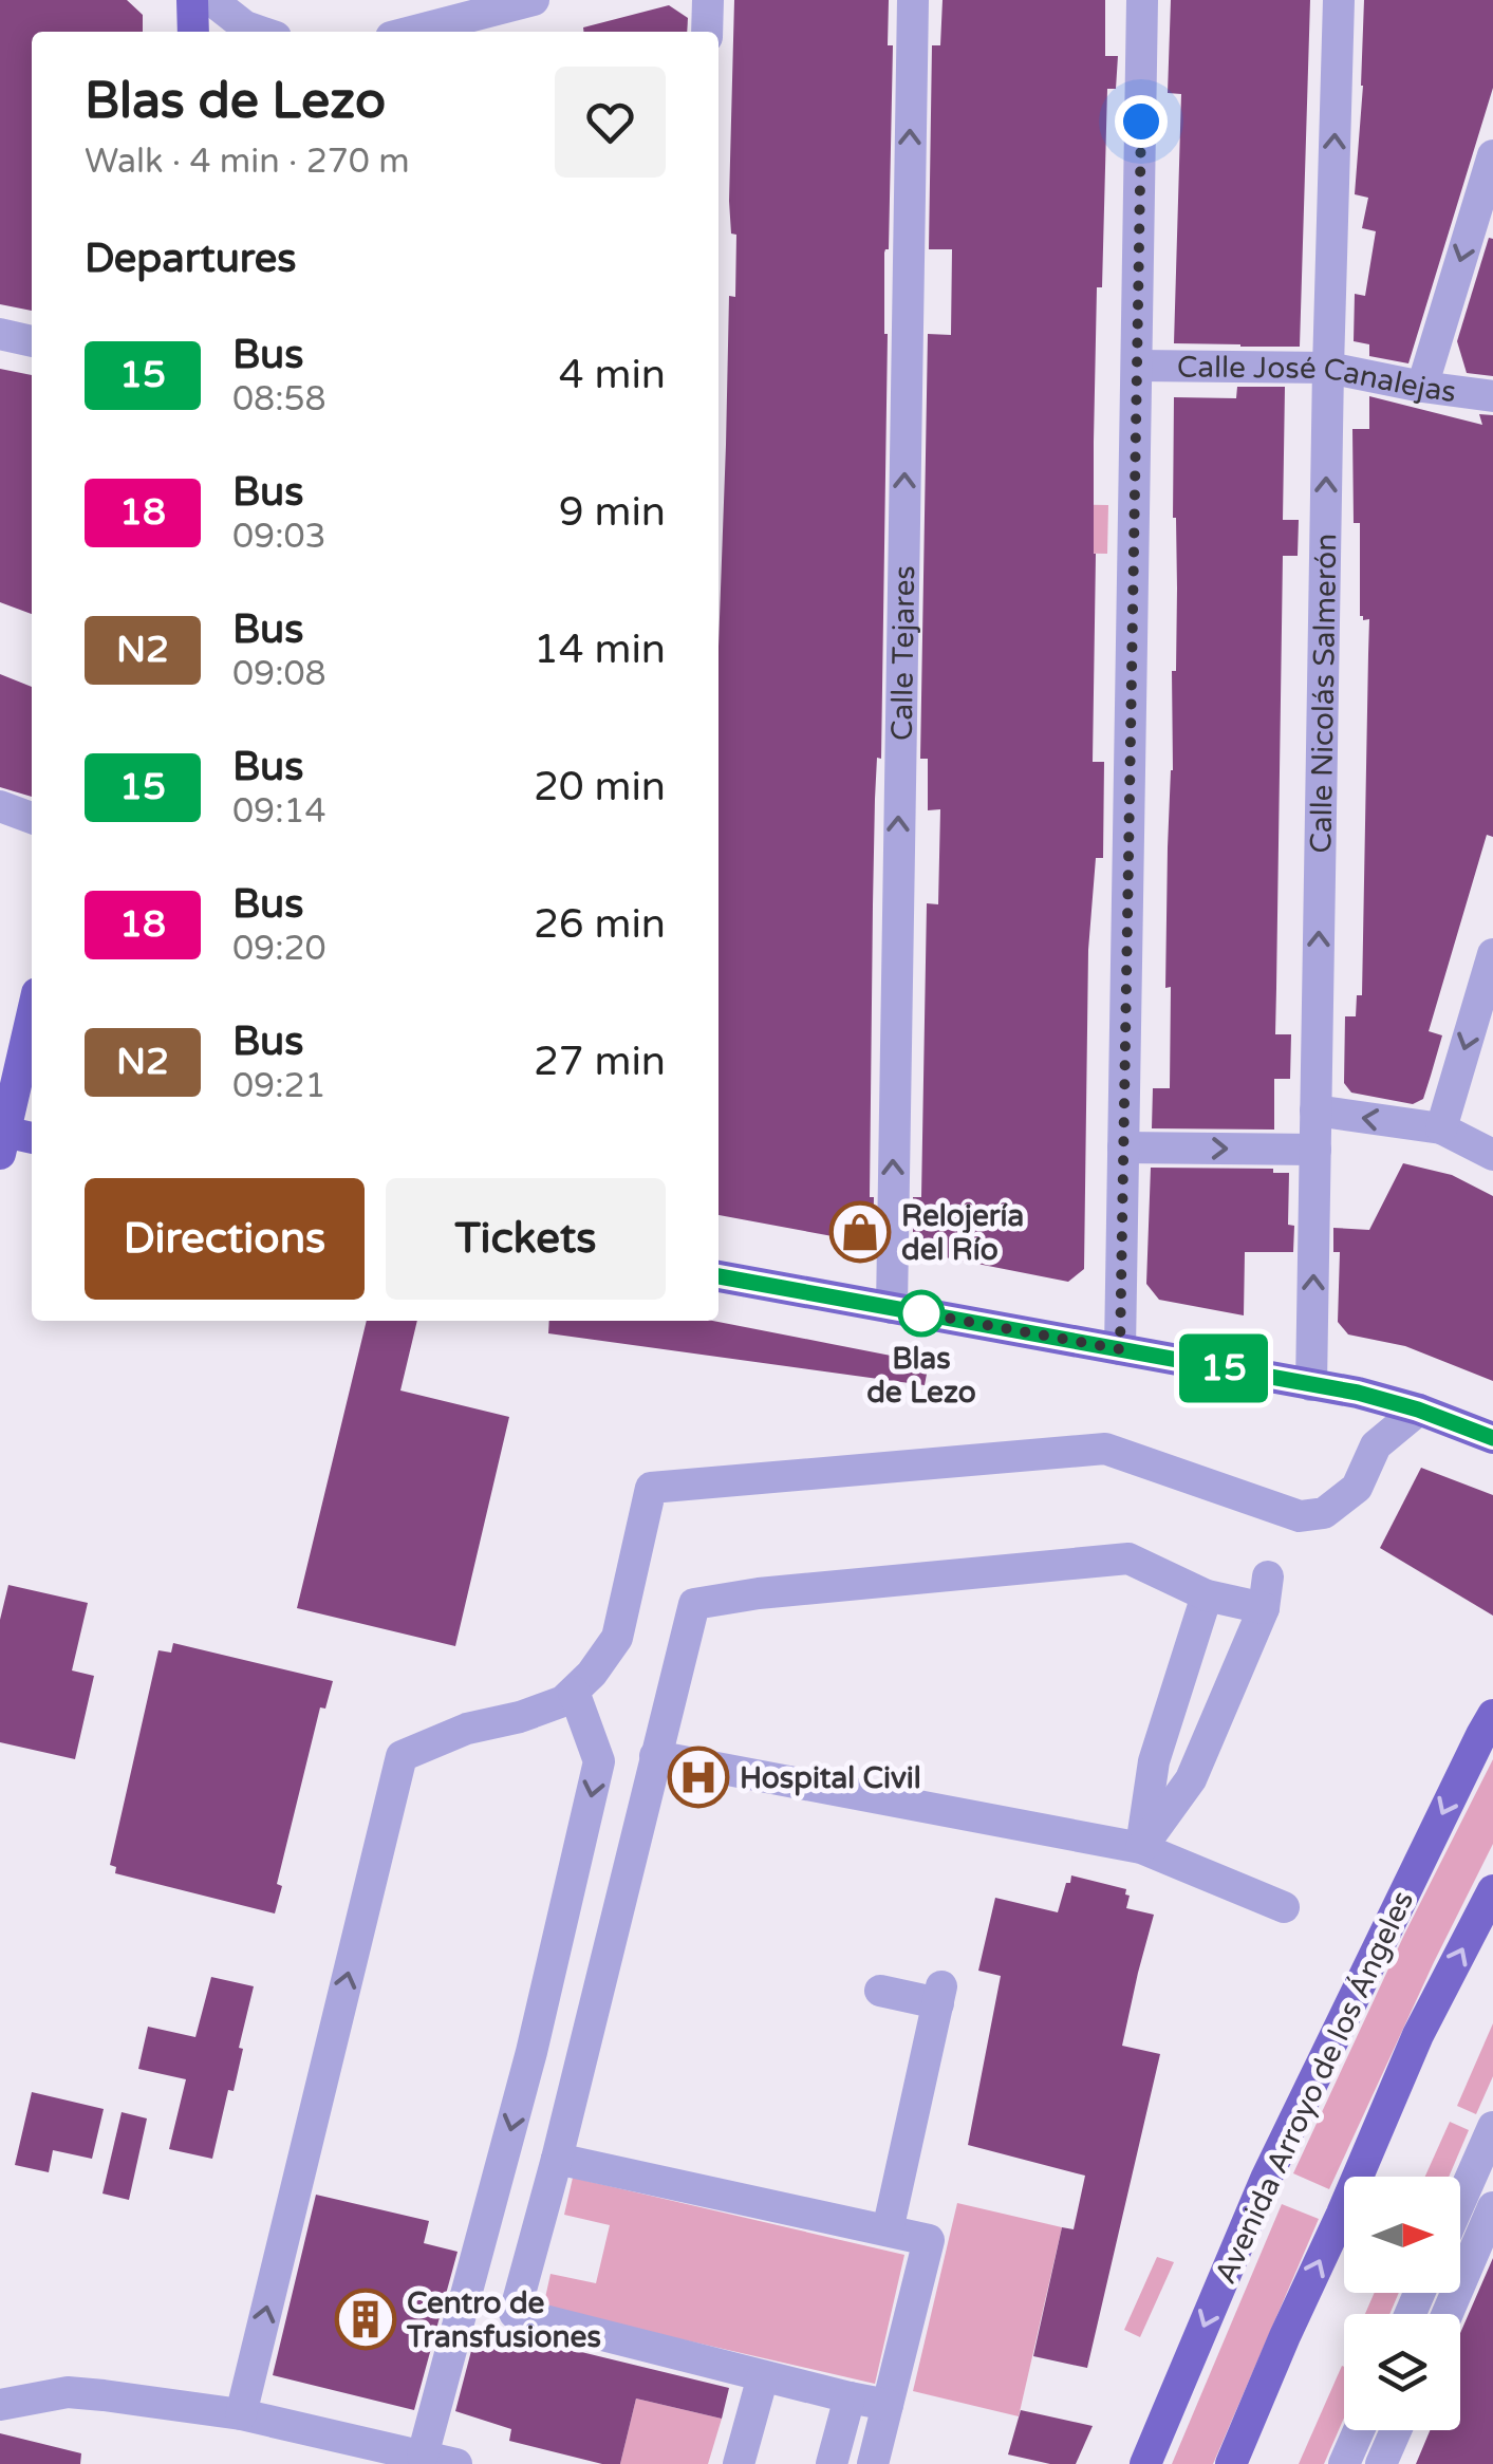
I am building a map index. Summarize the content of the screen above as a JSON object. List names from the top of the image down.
{
  "streets": {
    "main road": ["Avenida Arroyo de los Ángeles"],
    "street": ["Calle José Canalejas", "Calle Tejares", "Calle Nicolás Salmerón"]
  },
  "crossings": [
    ["Calle José Canalejas", "Calle Nicolás Salmerón"]
  ],
  "places": {
    "shop": ["Relojería del Río"],
    "other": ["Blas de Lezo"],
    "hospital": ["Hospital Civil"],
    "building": ["Centro de Transfusiones"]
  },
  "lines": ["bus line 15"],
  "north": "right",
  "page": {
    "on_map": "15",
    "heading": [
      ["Blas de Lezo", "Walk · 4 min · 270 m"],
      "Departures"
    ],
    "list": [
      {
        "mark": "15",
        "name": "Bus",
        "note": "08:58",
        "value": "4 min"
      },
      {
        "mark": "18",
        "name": "Bus",
        "note": "09:03",
        "value": "9 min"
      },
      {
        "mark": "N2",
        "name": "Bus",
        "note": "09:08",
        "value": "14 min"
      },
      {
        "mark": "15",
        "name": "Bus",
        "note": "09:14",
        "value": "20 min"
      },
      {
        "mark": "18",
        "name": "Bus",
        "note": "09:20",
        "value": "26 min"
      },
      {
        "mark": "N2",
        "name": "Bus",
        "note": "09:21",
        "value": "27 min"
      }
    ],
    "buttons": ["Directions", "Tickets"]
  }
}
